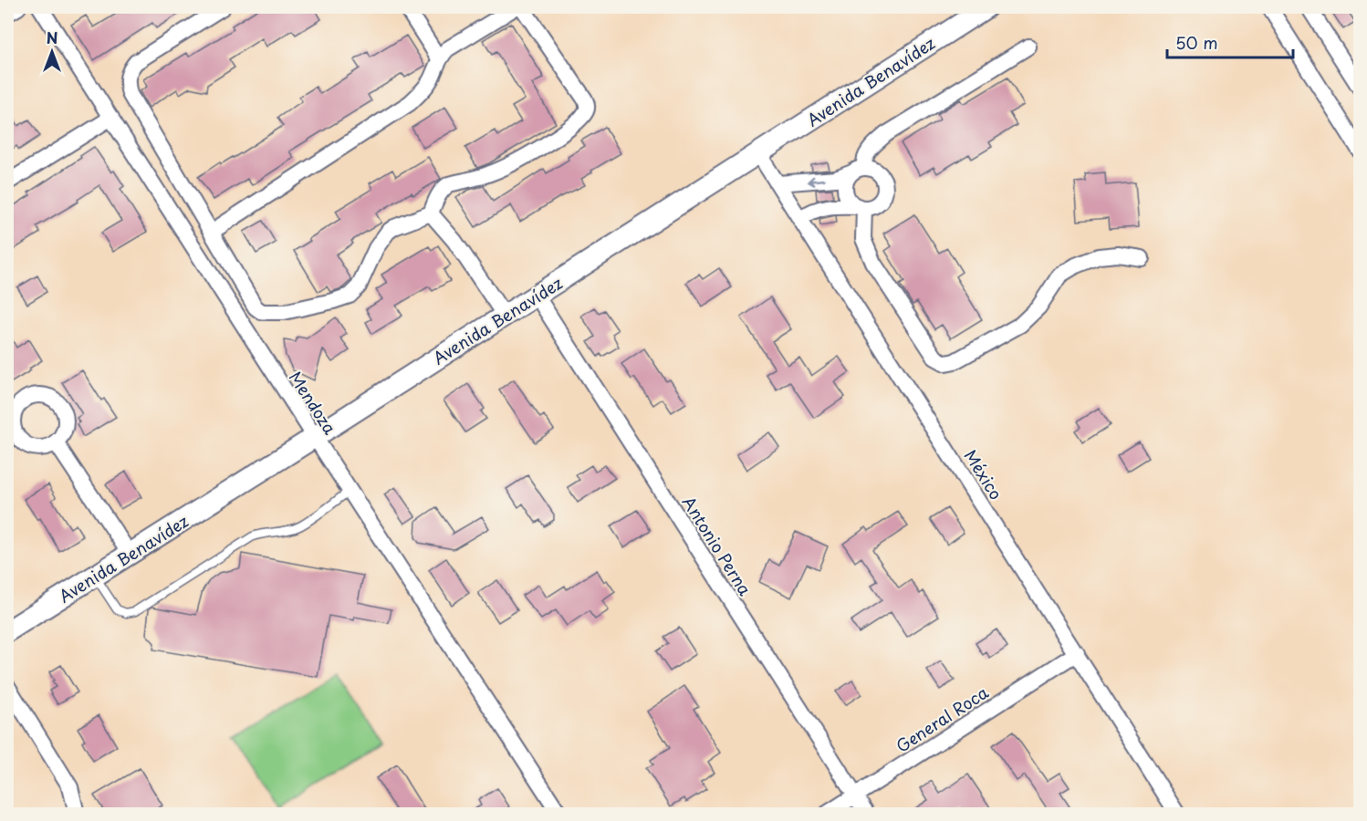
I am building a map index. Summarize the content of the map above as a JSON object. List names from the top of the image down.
{
  "streets": {
    "main road": ["Avenida Benavídez"],
    "street": [
      "Mendoza",
      "México",
      "Antonio Perna",
      "General Roca"
    ]
  },
  "crossings": [
    ["Avenida Benavídez", "Mendoza"],
    ["Avenida Benavídez", "México"],
    ["Avenida Benavídez", "Antonio Perna"],
    ["México", "General Roca"],
    ["Antonio Perna", "General Roca"]
  ],
  "scale_bar": "50 m",
  "north": "top"
}
